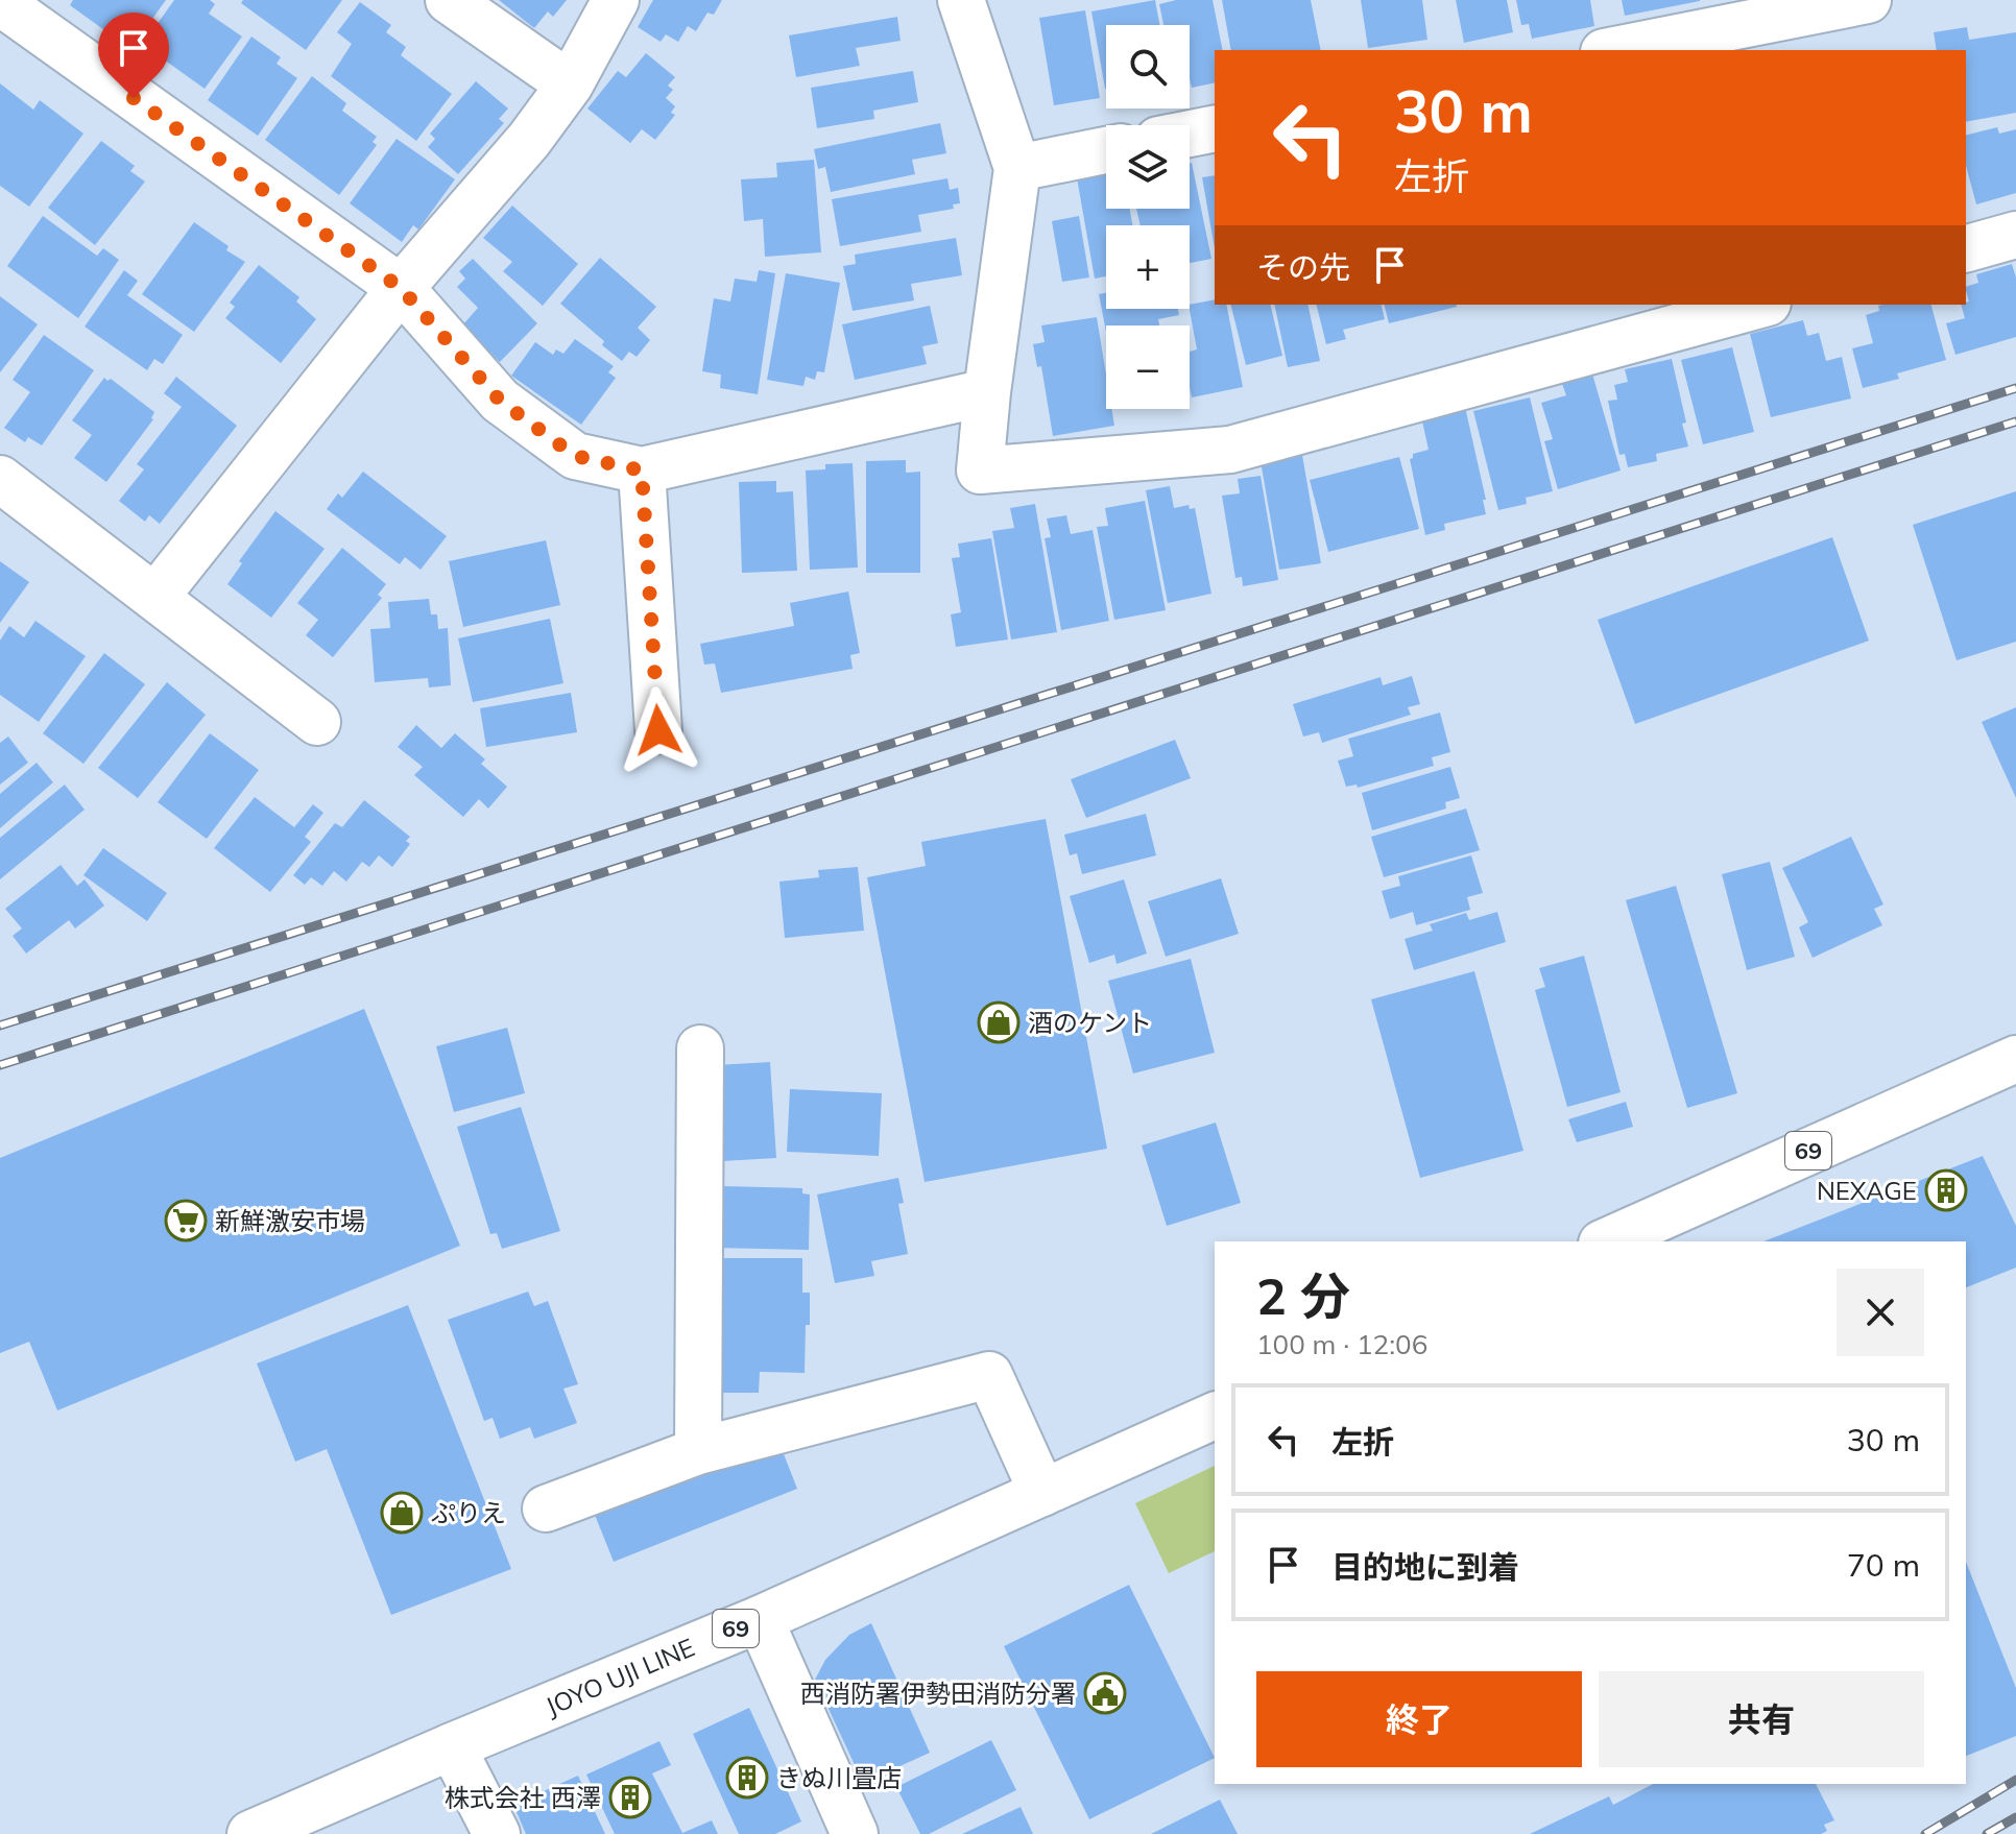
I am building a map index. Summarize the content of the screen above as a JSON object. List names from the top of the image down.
{
  "streets": {
    "street": ["69", "JOYO UJI LINE"]
  },
  "places": {
    "shop": ["酒のケント", "ぷりえ"],
    "building": ["NEXAGE", "きぬ川畳店", "株式会社 西澤"],
    "supermarket": ["新鮮激安市場"],
    "public building": ["西消防署伊勢田消防分署"]
  },
  "page": {
    "map_buttons": ["+", "−"],
    "turn": ["30 m", "左折"],
    "then": "その先",
    "heading": ["2 分", "100 m · 12:06"],
    "list": [
      {
        "name": "左折",
        "value": "30 m"
      },
      {
        "name": "目的地に到着",
        "value": "70 m"
      }
    ],
    "buttons": ["終了", "共有"]
  }
}
